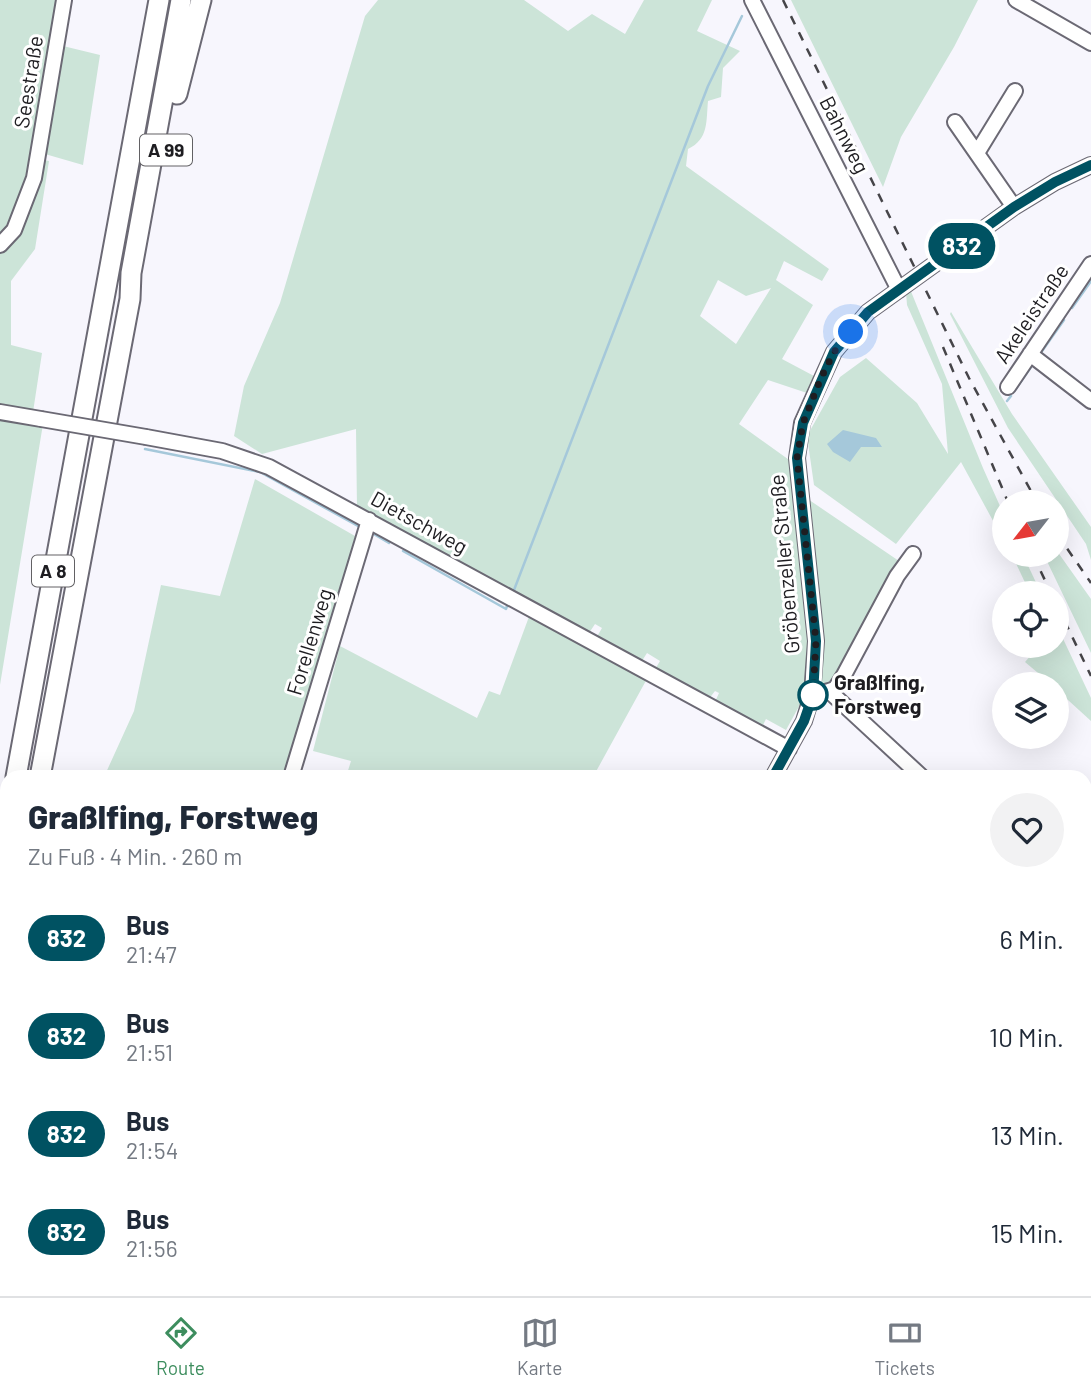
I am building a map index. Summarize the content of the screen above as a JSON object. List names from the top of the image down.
{
  "streets": {
    "highway": ["A 99", "A 8"],
    "street": [
      "Seestraße",
      "Bahnweg",
      "Akeleistraße",
      "Dietschweg",
      "Gröbenzeller Straße",
      "Forellenweg"
    ]
  },
  "crossings": [
    ["Bahnweg", "Gröbenzeller Straße"],
    ["A 99", "A 8"],
    ["Dietschweg", "Gröbenzeller Straße"],
    ["Dietschweg", "Forellenweg"]
  ],
  "places": ["Graßlfing, Forstweg"],
  "lines": ["bus line 832"],
  "north": "bottom left",
  "page": {
    "on_map": "832",
    "heading": ["Graßlfing, Forstweg", "Zu Fuß · 4 Min. · 260 m"],
    "list": [
      {
        "mark": "832",
        "name": "Bus",
        "note": "21:47",
        "value": "6 Min."
      },
      {
        "mark": "832",
        "name": "Bus",
        "note": "21:51",
        "value": "10 Min."
      },
      {
        "mark": "832",
        "name": "Bus",
        "note": "21:54",
        "value": "13 Min."
      },
      {
        "mark": "832",
        "name": "Bus",
        "note": "21:56",
        "value": "15 Min."
      }
    ],
    "tabs": ["Route", "Karte", "Tickets"]
  }
}
